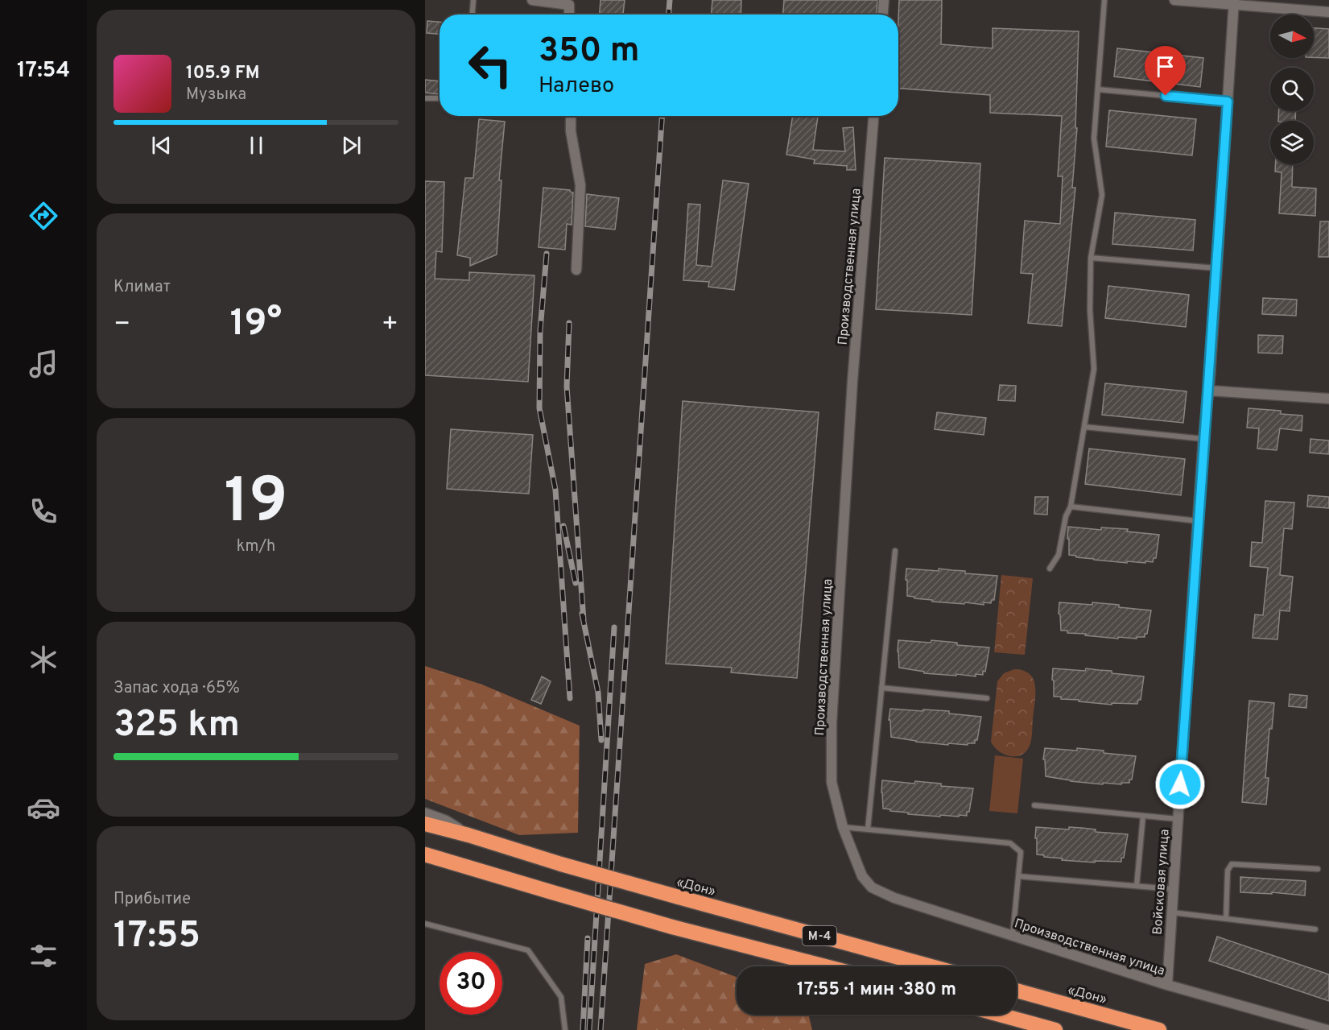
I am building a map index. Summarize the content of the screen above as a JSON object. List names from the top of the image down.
{
  "streets": {
    "highway": ["«Дон»", "М-4"],
    "street": ["Производственная улица", "Войсковая улица"]
  },
  "crossings": [
    ["Производственная улица", "Войсковая улица"]
  ],
  "north": "right",
  "page": {
    "tabs": "17:54",
    "turn": ["350 m", "Налево"],
    "song": ["105.9 FM", "Музыка"],
    "tile": [
      "Климат",
      ["19", "km/h"],
      ["Запас хода · 65%", "325 km"],
      ["Прибытие", "17:55"]
    ],
    "heat": ["−", "19°", "+"],
    "limit": "30",
    "trip": "17:55 · 1 мин · 380 m"
  }
}
